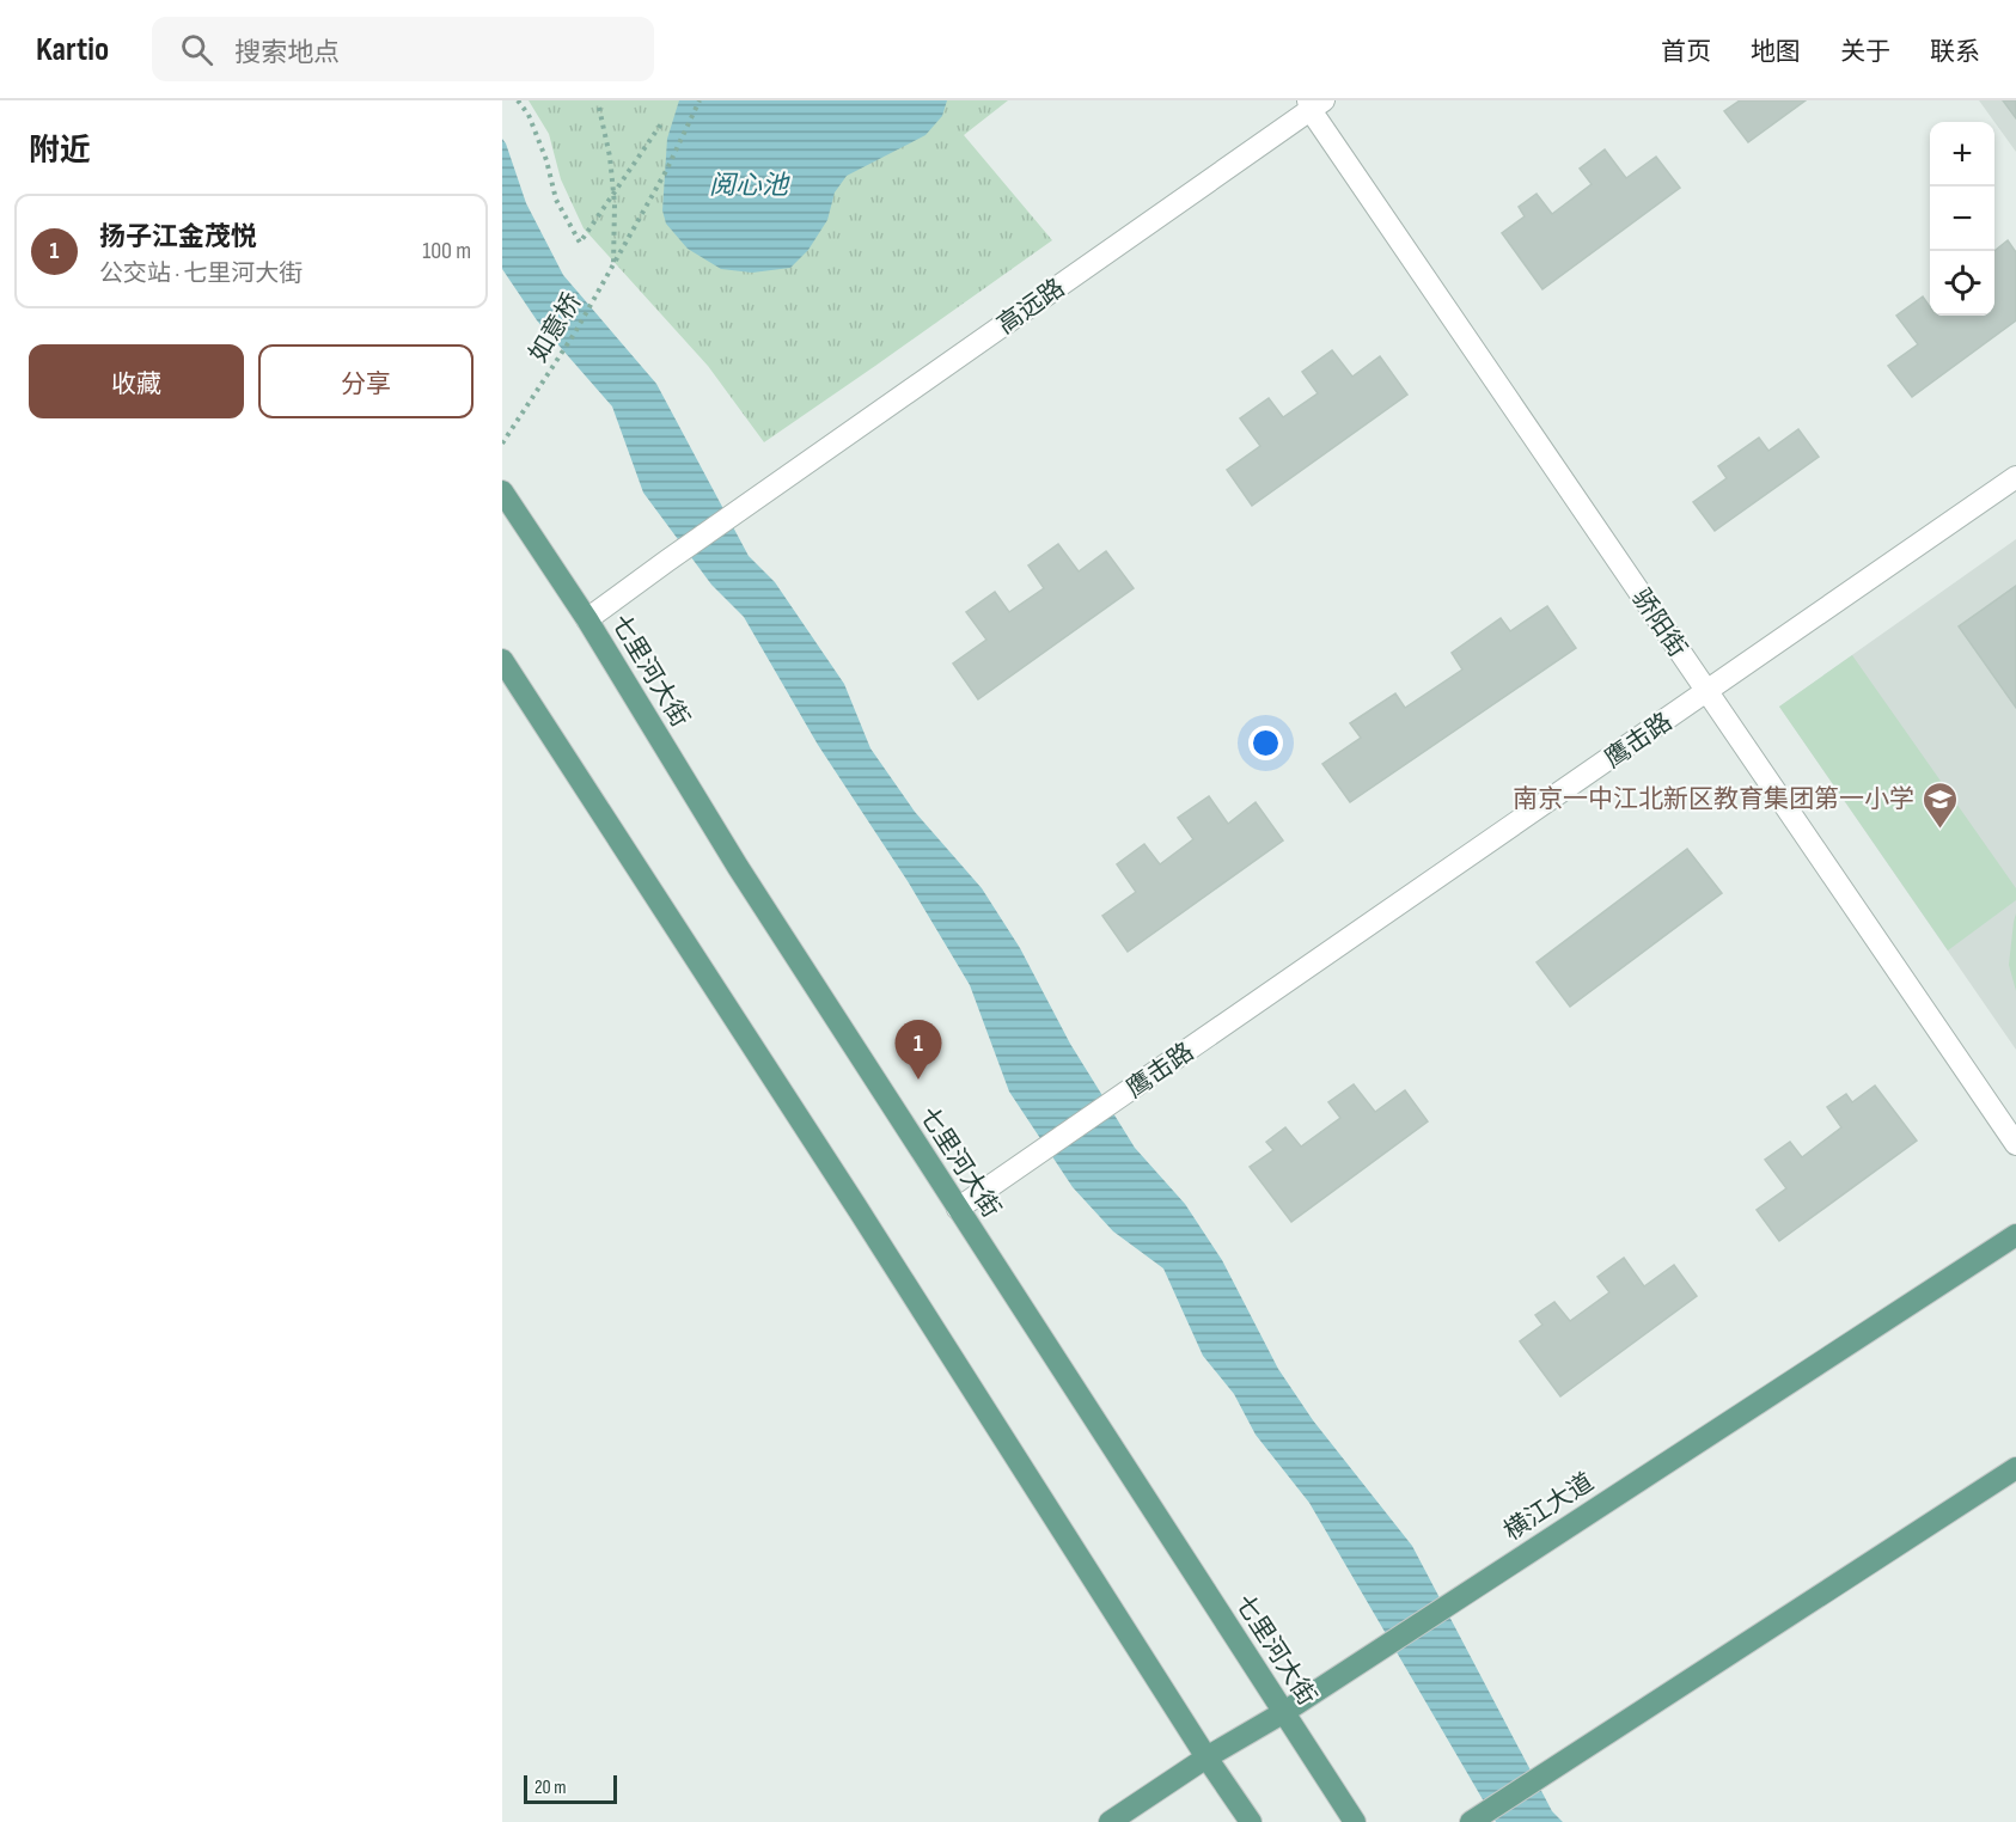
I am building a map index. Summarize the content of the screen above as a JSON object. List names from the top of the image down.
{
  "streets": {
    "main road": ["七里河大街", "横江大道"],
    "street": ["高远路", "骄阳街", "鹰击路"],
    "path": ["如意桥"]
  },
  "crossings": [
    ["高远路", "骄阳街"],
    ["高远路", "七里河大街"],
    ["骄阳街", "鹰击路"],
    ["七里河大街", "鹰击路"],
    ["七里河大街", "横江大道"]
  ],
  "water": ["阅心池"],
  "places": {
    "school or university": ["南京一中江北新区教育集团第一小学"]
  },
  "scale_bar": "20 m",
  "page": {
    "header": "Kartio",
    "search": "搜索地点",
    "nav": [
      "首页",
      "地图",
      "关于",
      "联系"
    ],
    "heading": "附近",
    "map_buttons": ["+", "−"],
    "list": [
      {
        "mark": "1",
        "name": "扬子江金茂悦",
        "note": "公交站 · 七里河大街",
        "value": "100 m"
      }
    ],
    "buttons": ["收藏", "分享"],
    "pins": "1",
    "scale": "20 m"
  }
}
